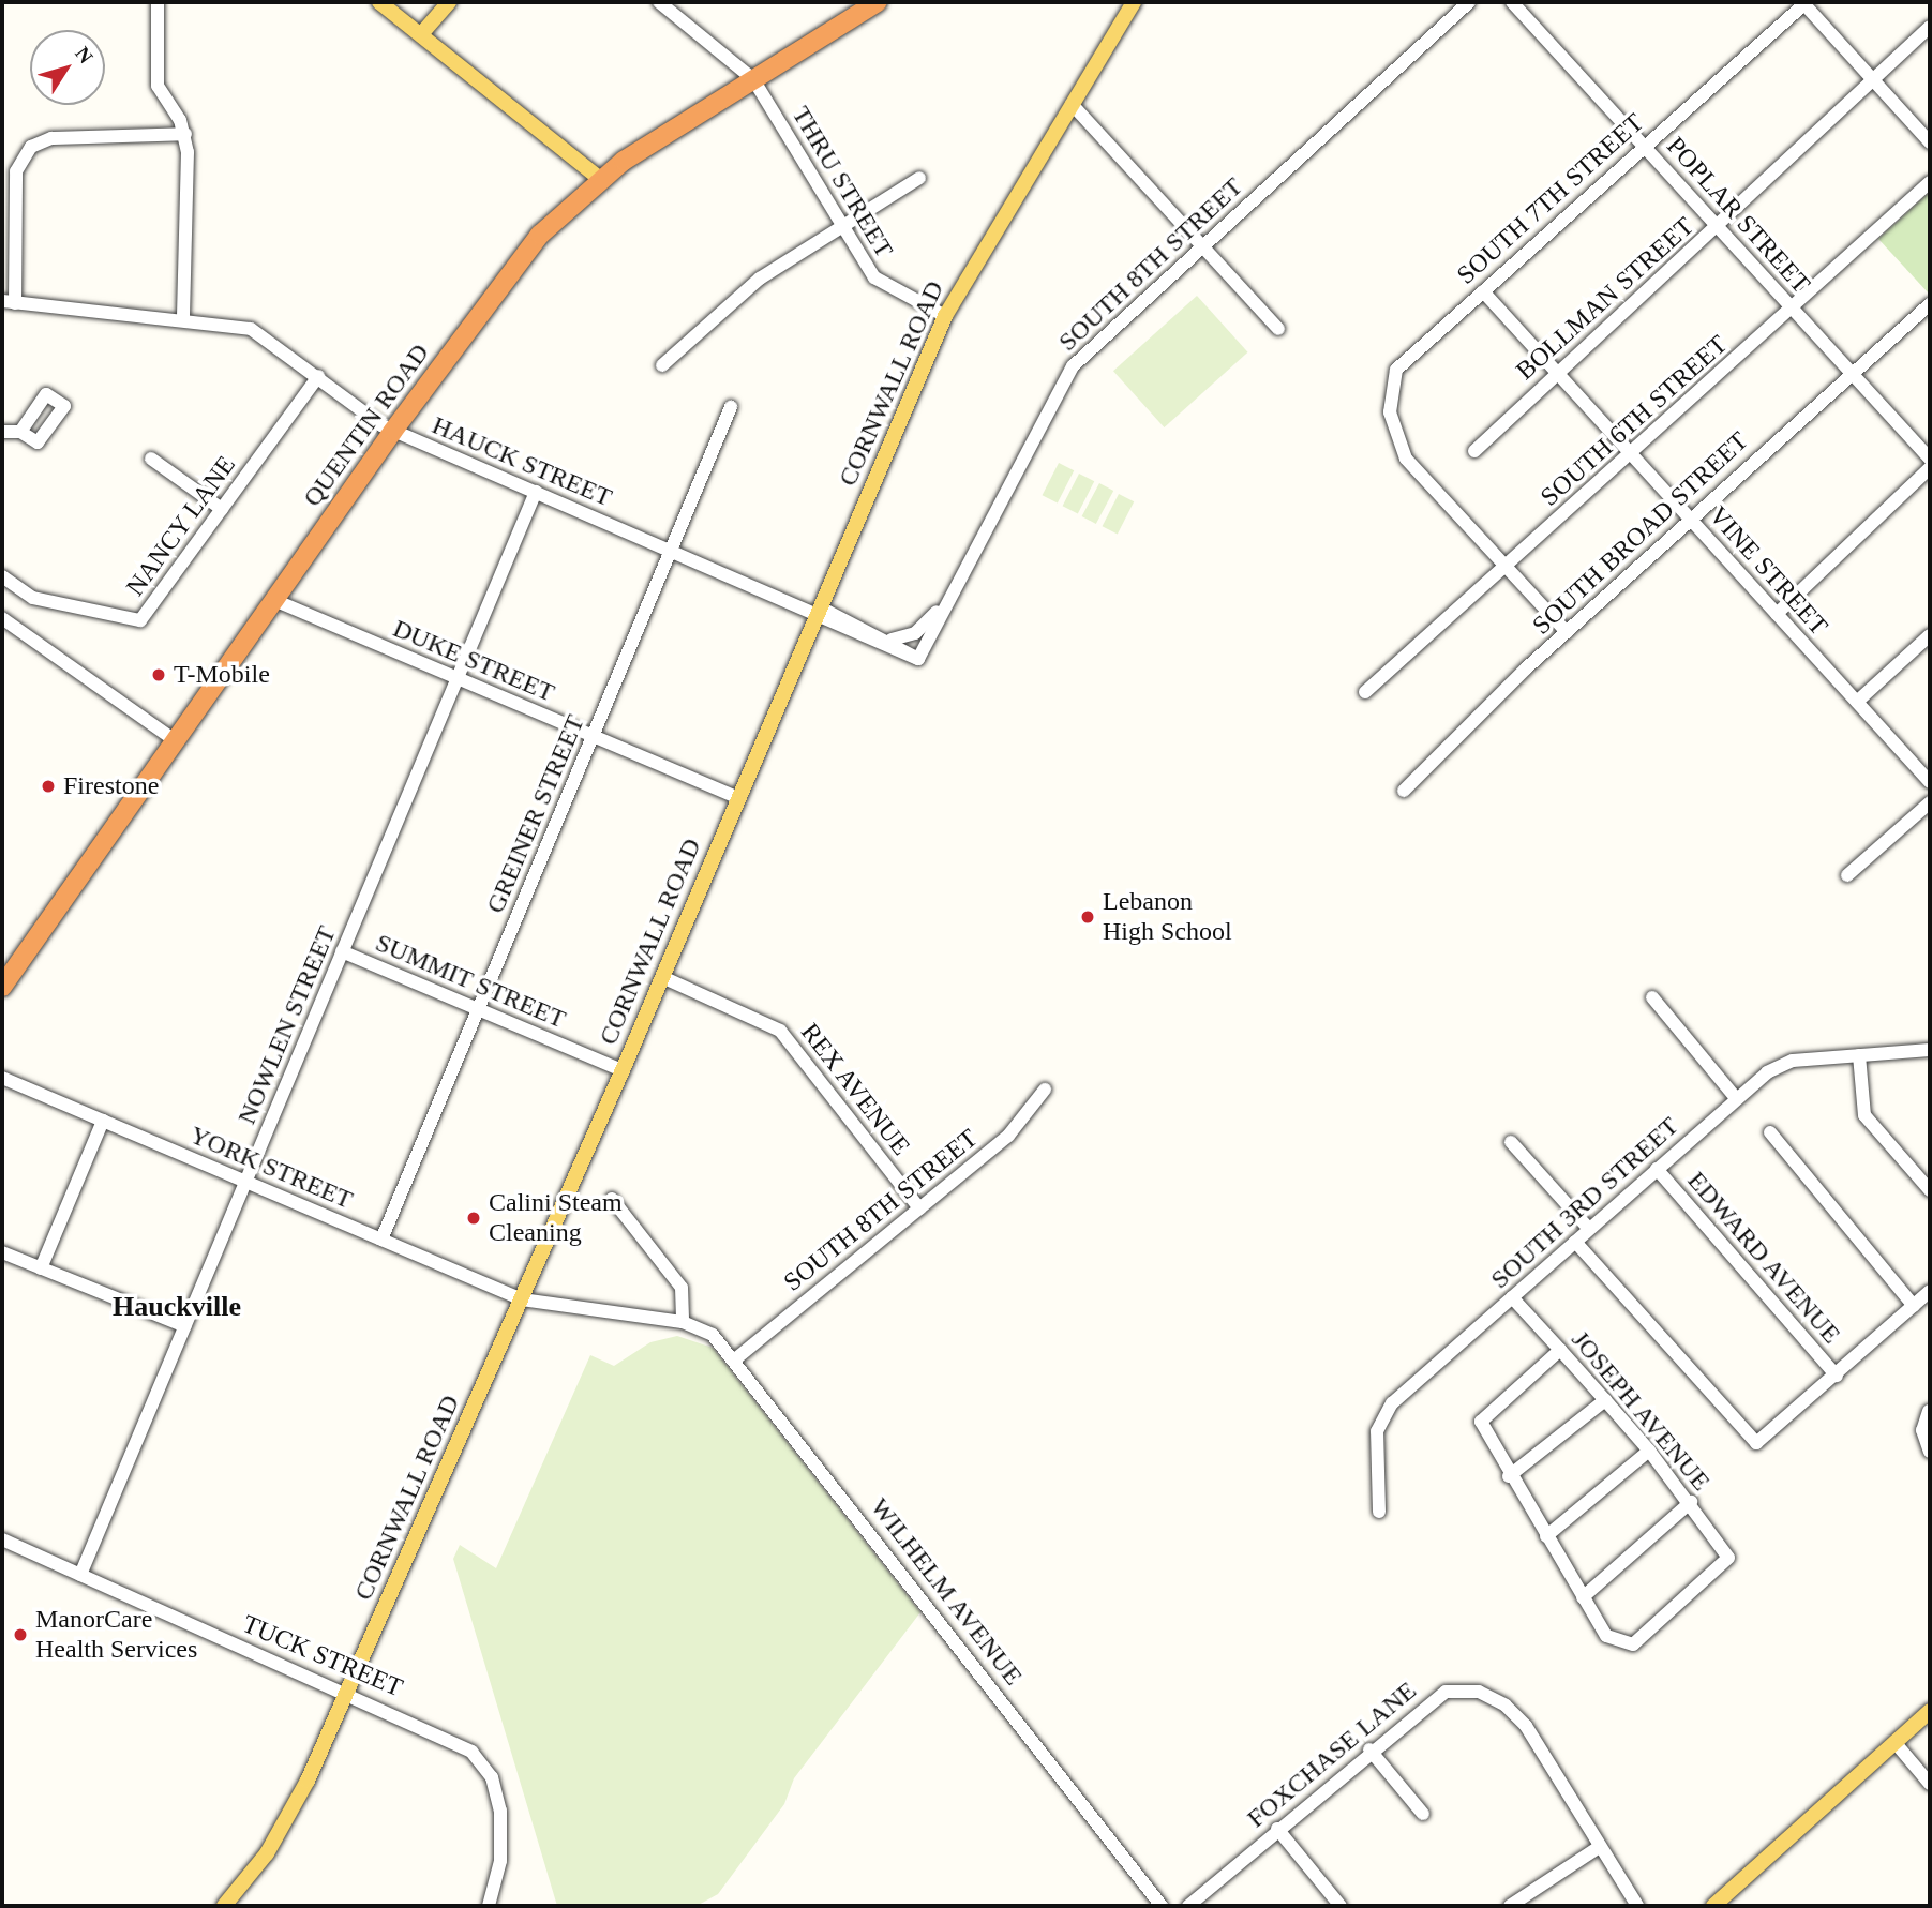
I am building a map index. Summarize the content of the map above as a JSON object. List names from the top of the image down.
{
  "streets": {
    "highway": ["QUENTIN ROAD"],
    "main road": ["CORNWALL ROAD"],
    "street": [
      "THRU STREET",
      "SOUTH 7TH STREET",
      "POPLAR STREET",
      "SOUTH 8TH STREET",
      "BOLLMAN STREET",
      "SOUTH 6TH STREET",
      "HAUCK STREET",
      "NANCY LANE",
      "SOUTH BROAD STREET",
      "VINE STREET",
      "DUKE STREET",
      "GREINER STREET",
      "SUMMIT STREET",
      "NOWLEN STREET",
      "REX AVENUE",
      "YORK STREET",
      "SOUTH 3RD STREET",
      "EDWARD AVENUE",
      "JOSEPH AVENUE",
      "WILHELM AVENUE",
      "TUCK STREET",
      "FOXCHASE LANE"
    ]
  },
  "crossings": [
    ["THRU STREET", "CORNWALL ROAD"],
    ["THRU STREET", "QUENTIN ROAD"],
    ["SOUTH 7TH STREET", "POPLAR STREET"],
    ["SOUTH 7TH STREET", "SOUTH 6TH STREET"],
    ["SOUTH 7TH STREET", "VINE STREET"],
    ["POPLAR STREET", "BOLLMAN STREET"],
    ["POPLAR STREET", "SOUTH 6TH STREET"],
    ["POPLAR STREET", "SOUTH BROAD STREET"],
    ["SOUTH 8TH STREET", "HAUCK STREET"],
    ["SOUTH 8TH STREET", "REX AVENUE"],
    ["SOUTH 8TH STREET", "WILHELM AVENUE"],
    ["BOLLMAN STREET", "VINE STREET"],
    ["CORNWALL ROAD", "HAUCK STREET"],
    ["CORNWALL ROAD", "DUKE STREET"],
    ["CORNWALL ROAD", "SUMMIT STREET"],
    ["CORNWALL ROAD", "REX AVENUE"],
    ["CORNWALL ROAD", "YORK STREET"],
    ["CORNWALL ROAD", "WILHELM AVENUE"],
    ["CORNWALL ROAD", "TUCK STREET"],
    ["SOUTH 6TH STREET", "VINE STREET"],
    ["QUENTIN ROAD", "HAUCK STREET"],
    ["QUENTIN ROAD", "DUKE STREET"],
    ["HAUCK STREET", "NANCY LANE"],
    ["HAUCK STREET", "GREINER STREET"],
    ["HAUCK STREET", "NOWLEN STREET"],
    ["SOUTH BROAD STREET", "VINE STREET"],
    ["DUKE STREET", "GREINER STREET"],
    ["DUKE STREET", "NOWLEN STREET"],
    ["GREINER STREET", "SUMMIT STREET"],
    ["GREINER STREET", "YORK STREET"],
    ["SUMMIT STREET", "NOWLEN STREET"],
    ["NOWLEN STREET", "YORK STREET"],
    ["NOWLEN STREET", "TUCK STREET"],
    ["YORK STREET", "WILHELM AVENUE"],
    ["SOUTH 3RD STREET", "EDWARD AVENUE"],
    ["SOUTH 3RD STREET", "JOSEPH AVENUE"]
  ],
  "districts": ["Hauckville"],
  "places": [
    "T-Mobile",
    "Firestone",
    "Lebanon High School",
    "Calini Steam Cleaning",
    "ManorCare Health Services"
  ],
  "north": "top right"
}
